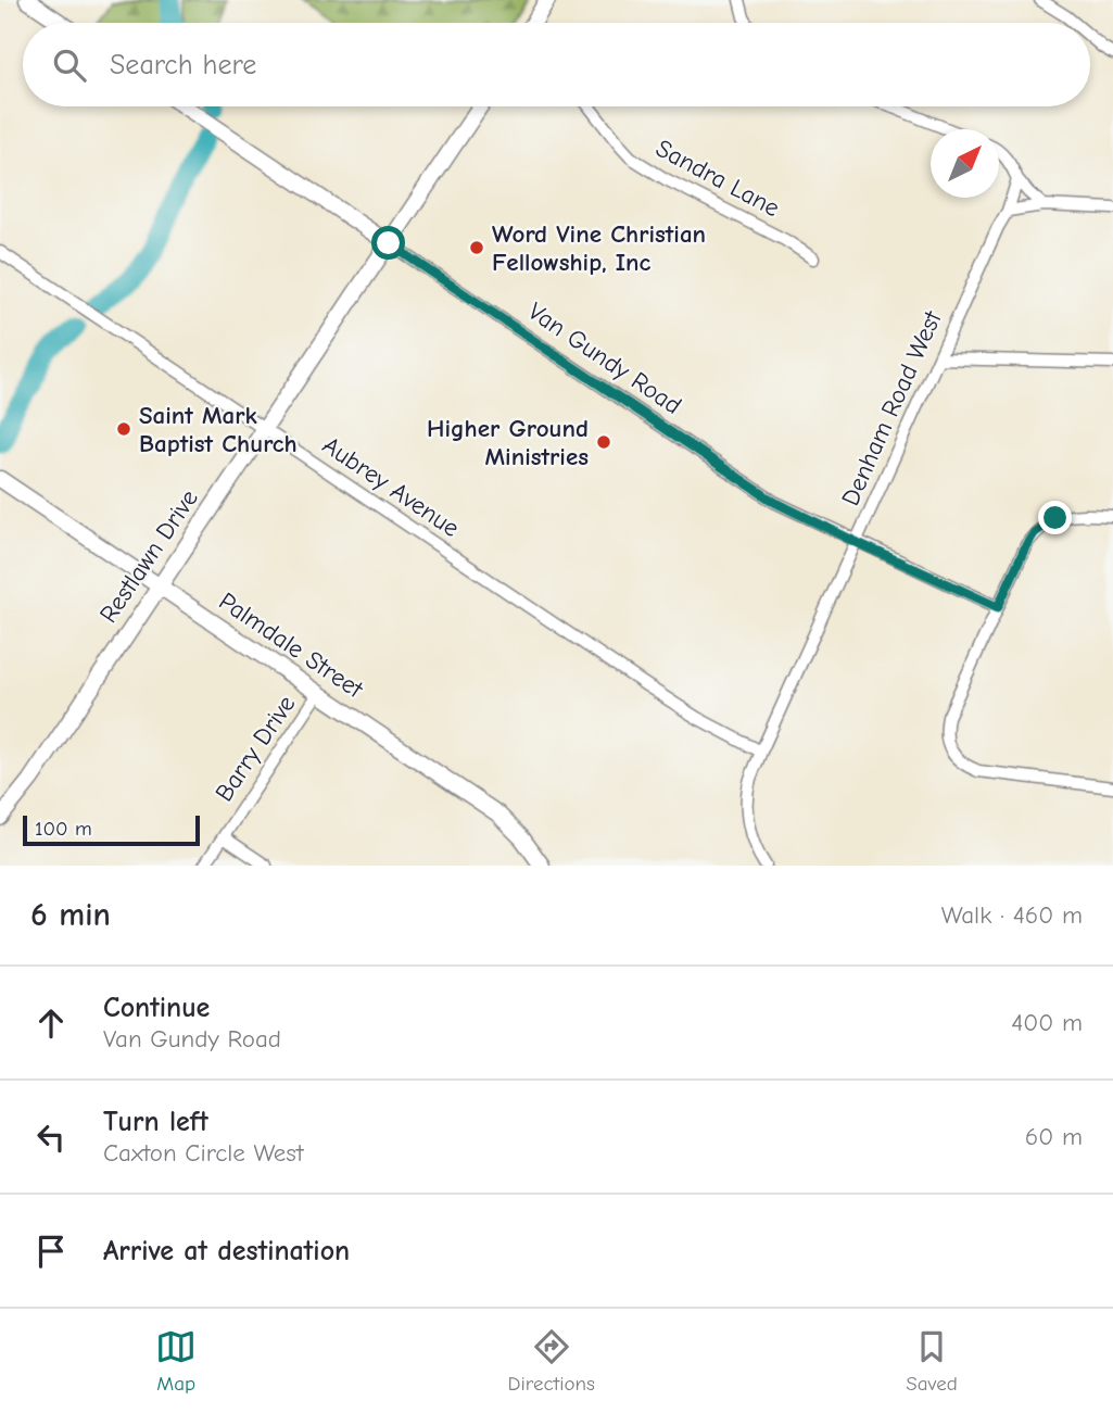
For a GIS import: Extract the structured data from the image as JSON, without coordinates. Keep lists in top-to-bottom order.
{
  "streets": {
    "street": [
      "Sandra Lane",
      "Van Gundy Road",
      "Denham Road West",
      "Aubrey Avenue",
      "Restlawn Drive",
      "Palmdale Street",
      "Barry Drive"
    ]
  },
  "crossings": [
    ["Van Gundy Road", "Denham Road West"],
    ["Van Gundy Road", "Restlawn Drive"],
    ["Denham Road West", "Aubrey Avenue"],
    ["Aubrey Avenue", "Restlawn Drive"],
    ["Restlawn Drive", "Palmdale Street"],
    ["Palmdale Street", "Barry Drive"]
  ],
  "places": ["Word Vine Christian Fellowship, Inc", "Saint Mark Baptist Church", "Higher Ground Ministries"],
  "scale_bar": "100 m",
  "north": "top right",
  "page": {
    "search": "Search here",
    "scale": "100 m",
    "heading": ["6 min", "Walk · 460 m"],
    "list": [
      ["Continue", "Van Gundy Road", "400 m"],
      ["Turn left", "Caxton Circle West", "60 m"],
      "Arrive at destination"
    ],
    "nav": ["Map", "Directions", "Saved"]
  }
}
